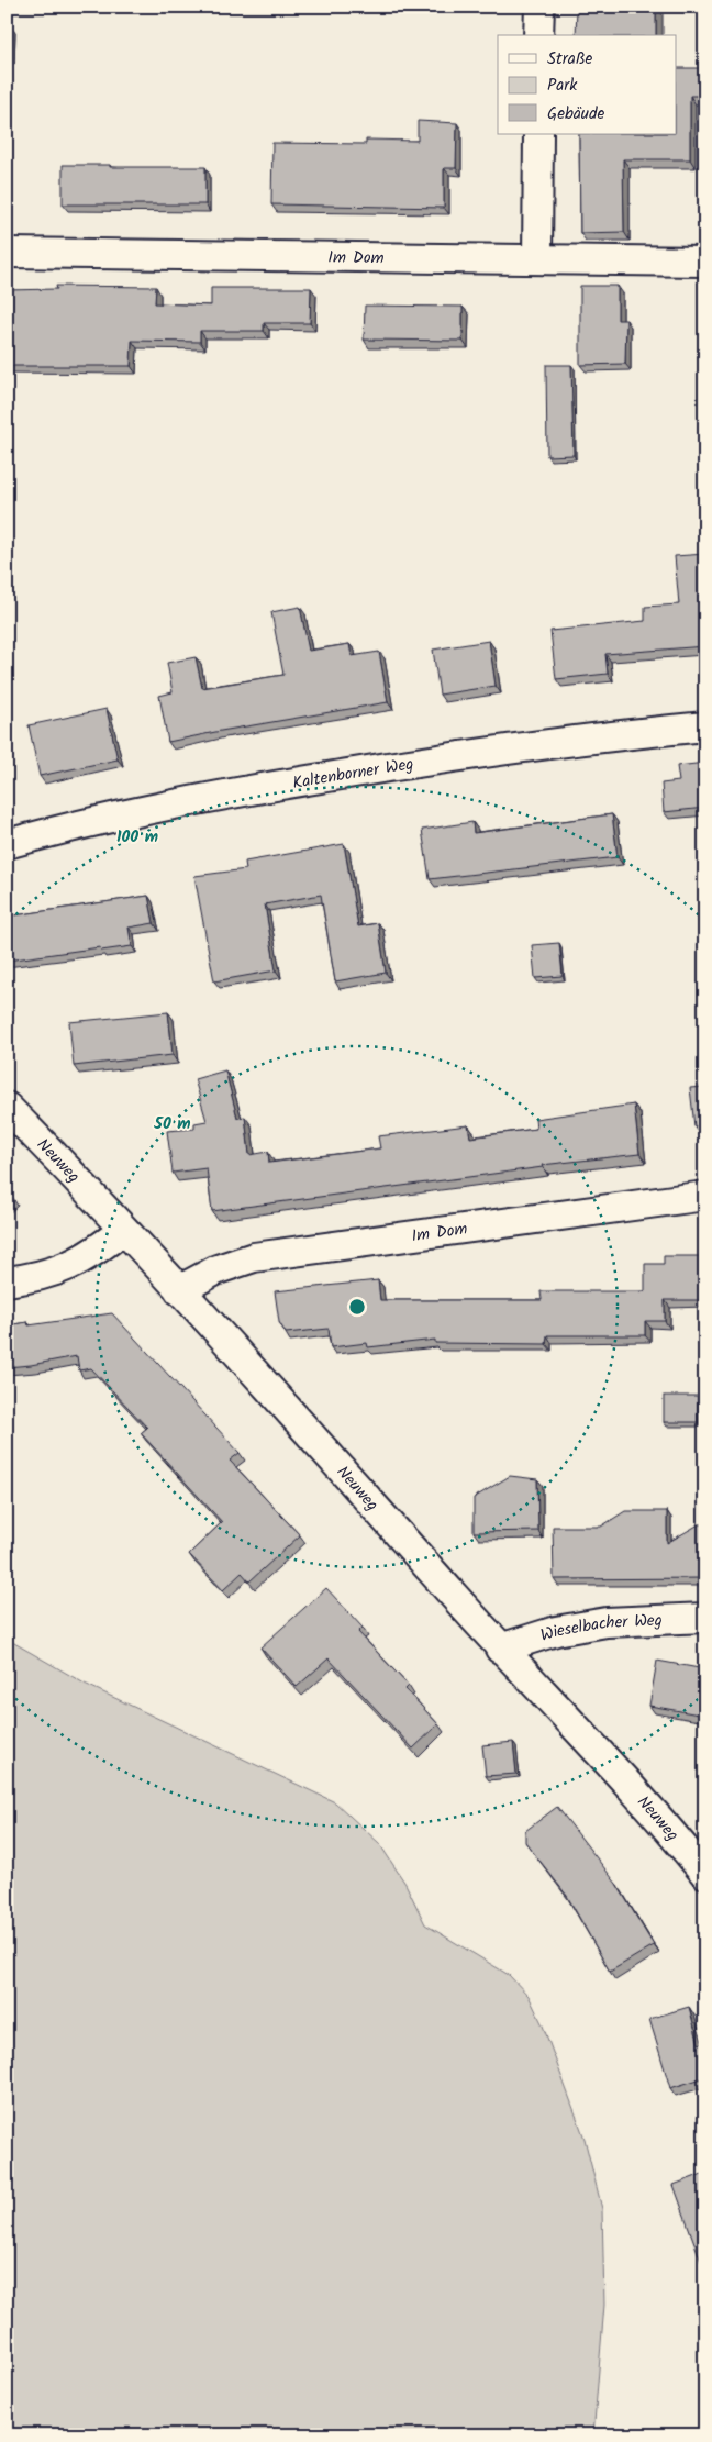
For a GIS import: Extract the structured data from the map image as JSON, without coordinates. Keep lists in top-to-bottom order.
{
  "streets": {
    "street": [
      "Im Dom",
      "Kaltenborner Weg",
      "Neuweg",
      "Wieselbacher Weg"
    ]
  },
  "crossings": [
    ["Im Dom", "Neuweg"],
    ["Neuweg", "Wieselbacher Weg"]
  ],
  "legend": ["Straße", "Park", "Gebäude"],
  "rings": ["100 m", "50 m"]
}
